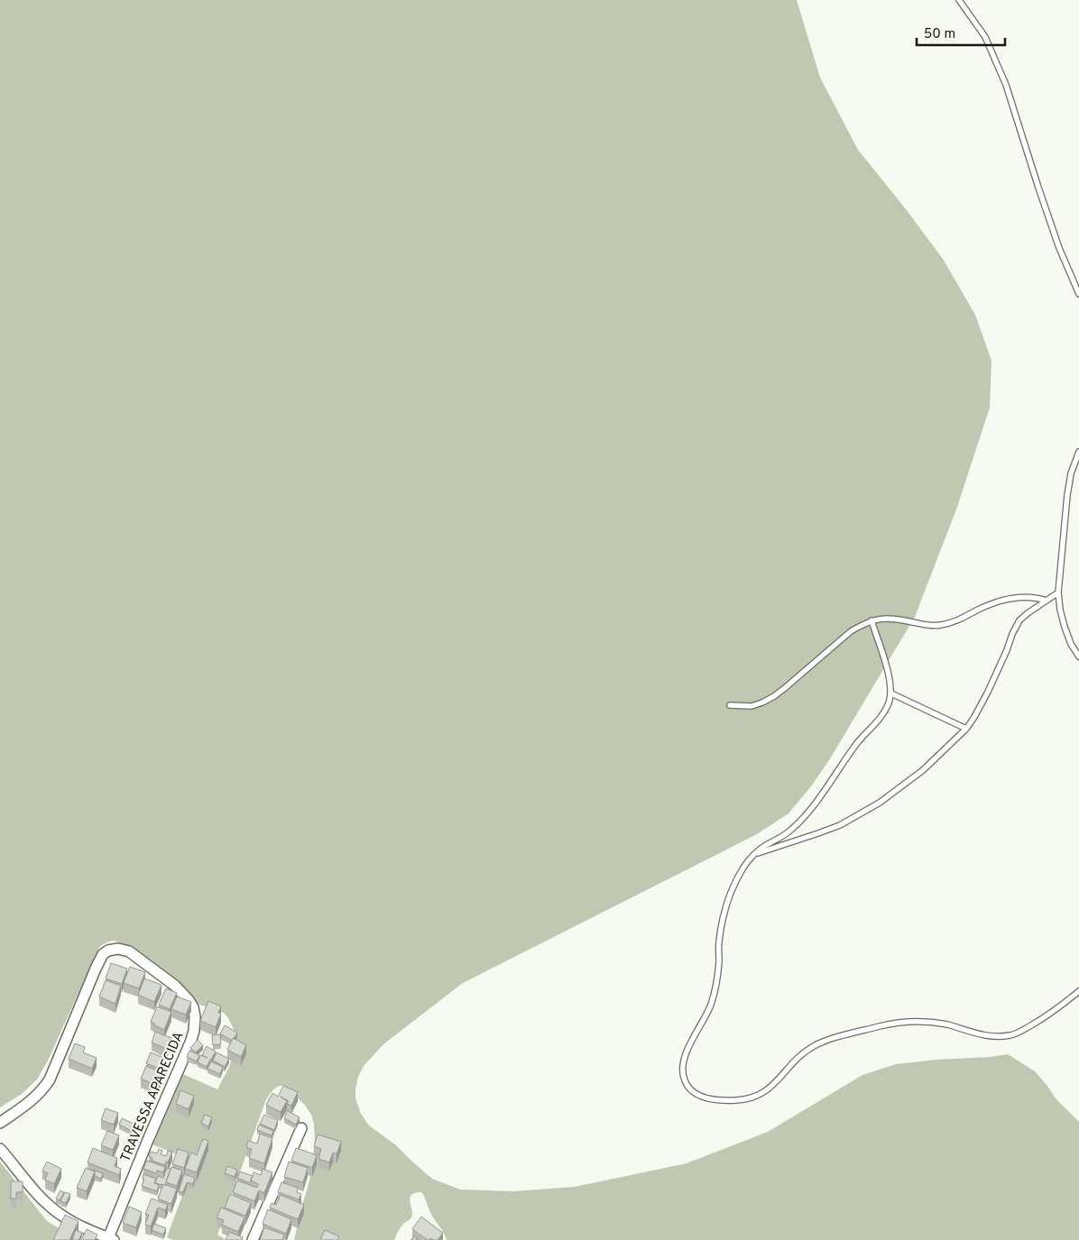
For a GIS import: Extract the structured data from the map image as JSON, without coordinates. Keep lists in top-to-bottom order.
{
  "streets": {
    "street": ["TRAVESSA APARECIDA"]
  },
  "scale_bar": "50 m"
}
